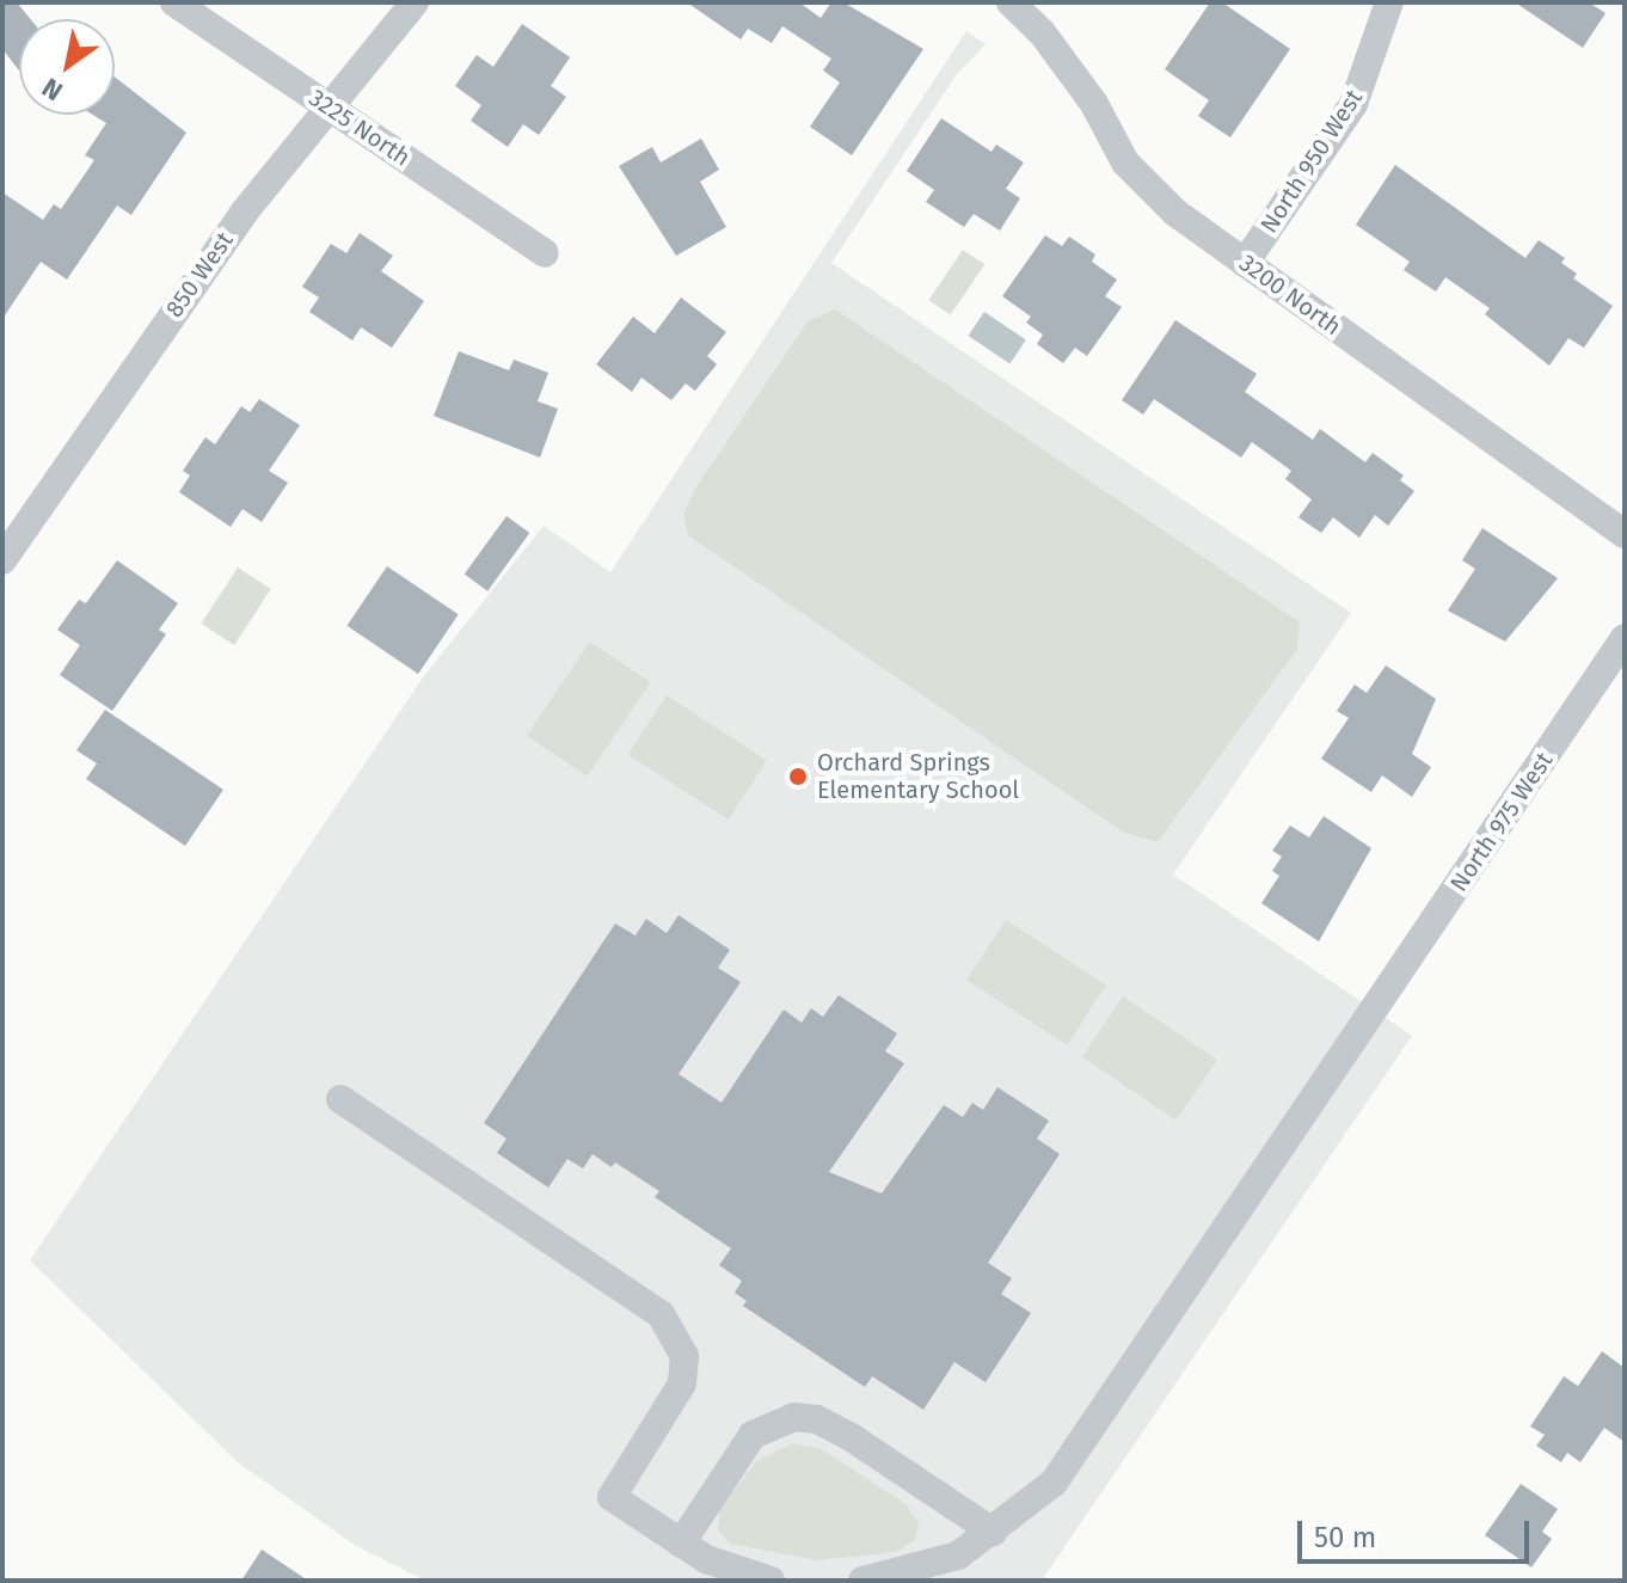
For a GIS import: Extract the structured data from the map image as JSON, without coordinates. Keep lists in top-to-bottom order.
{
  "streets": {
    "street": [
      "3225 North",
      "North 950 West",
      "850 West",
      "3200 North",
      "North 975 West"
    ]
  },
  "crossings": [
    ["3225 North", "850 West"],
    ["North 950 West", "3200 North"]
  ],
  "places": ["Orchard Springs Elementary School"],
  "scale_bar": "50 m",
  "north": "bottom left"
}
